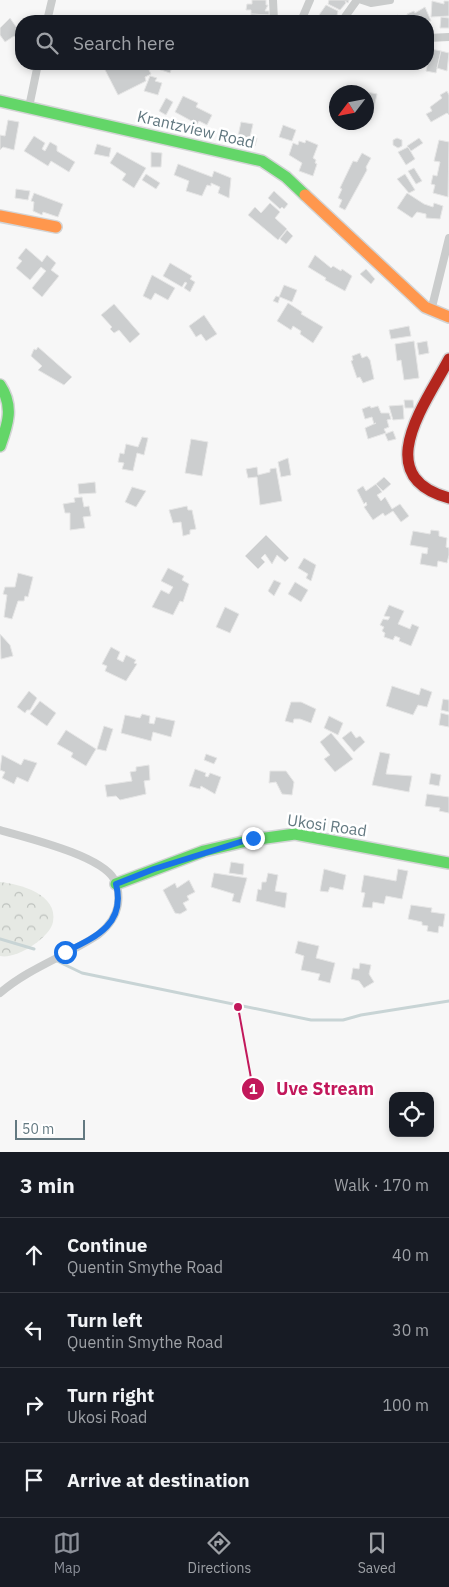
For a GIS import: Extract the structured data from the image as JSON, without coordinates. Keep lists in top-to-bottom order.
{
  "streets": {
    "street": ["Krantzview Road", "Ukosi Road"]
  },
  "places": ["Uve Stream"],
  "scale_bar": "50 m",
  "north": "bottom left",
  "page": {
    "search": "Search here",
    "scale": "50 m",
    "heading": ["3 min", "Walk · 170 m"],
    "list": [
      ["Continue", "Quentin Smythe Road", "40 m"],
      ["Turn left", "Quentin Smythe Road", "30 m"],
      ["Turn right", "Ukosi Road", "100 m"],
      "Arrive at destination"
    ],
    "nav": ["Map", "Directions", "Saved"]
  }
}
